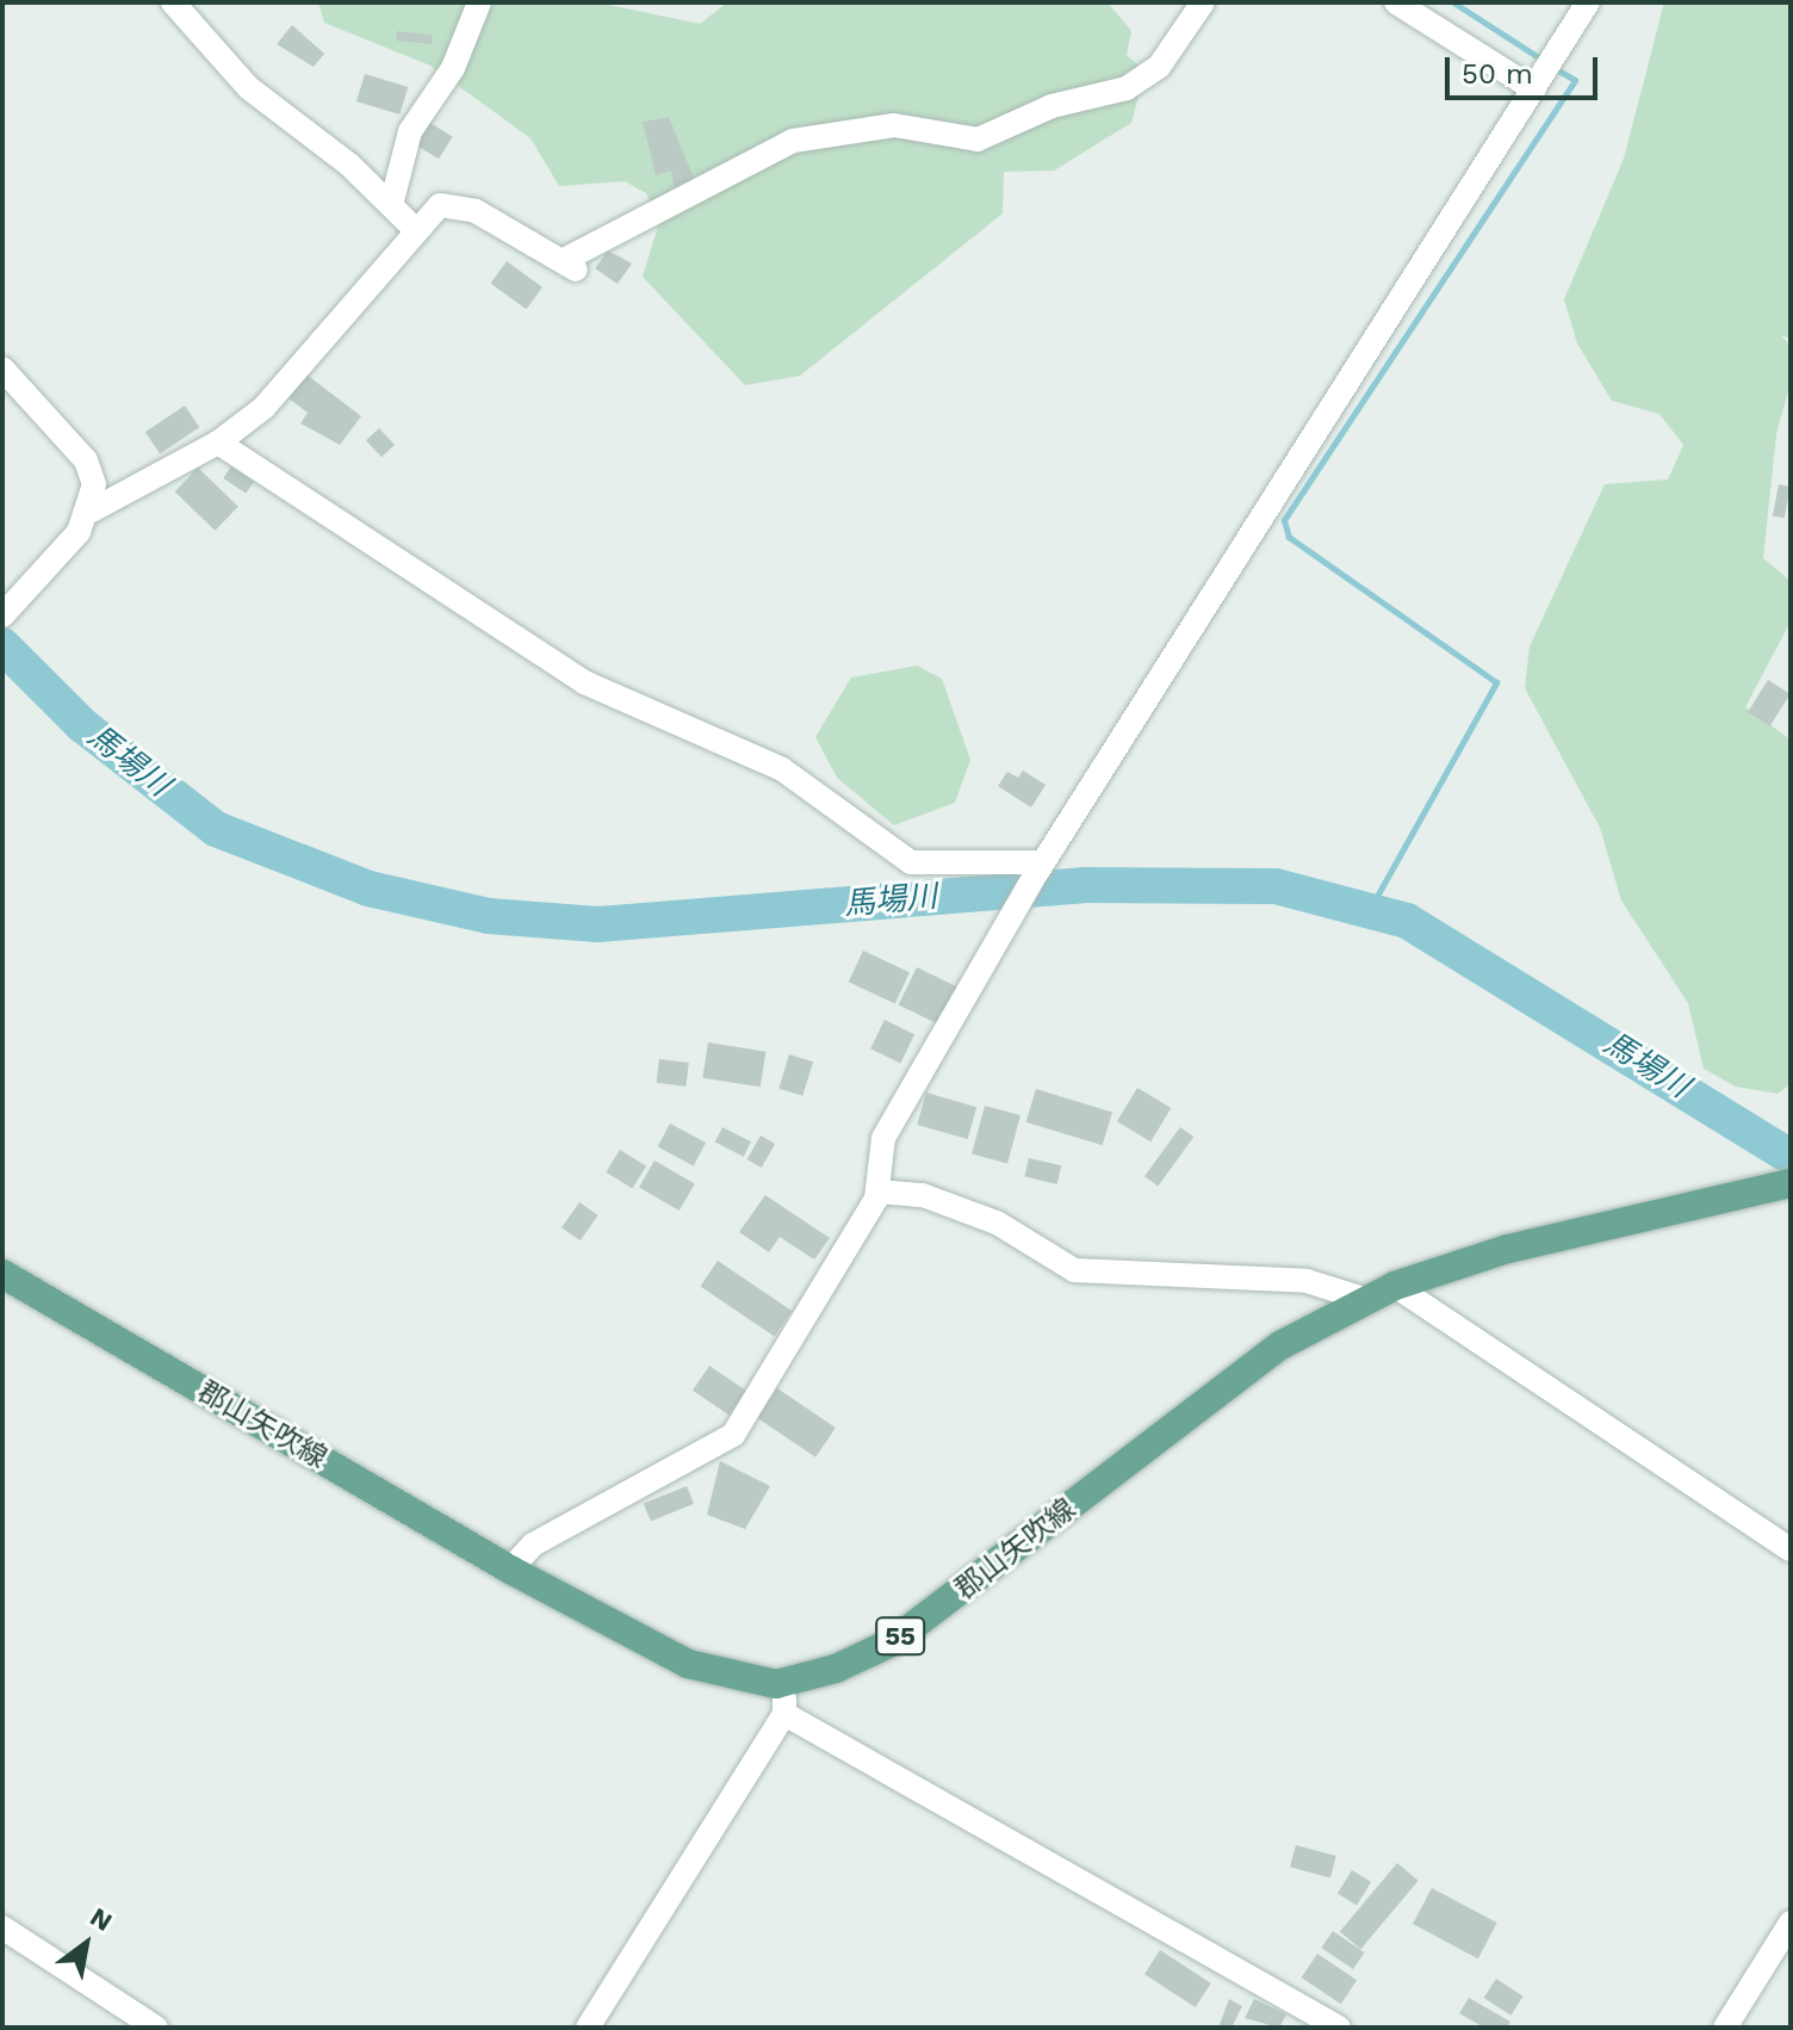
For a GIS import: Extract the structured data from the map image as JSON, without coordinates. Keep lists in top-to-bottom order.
{
  "streets": {
    "main road": ["郡山矢吹線", "55"]
  },
  "water": ["馬場川"],
  "scale_bar": "50 m",
  "north": "top right"
}
